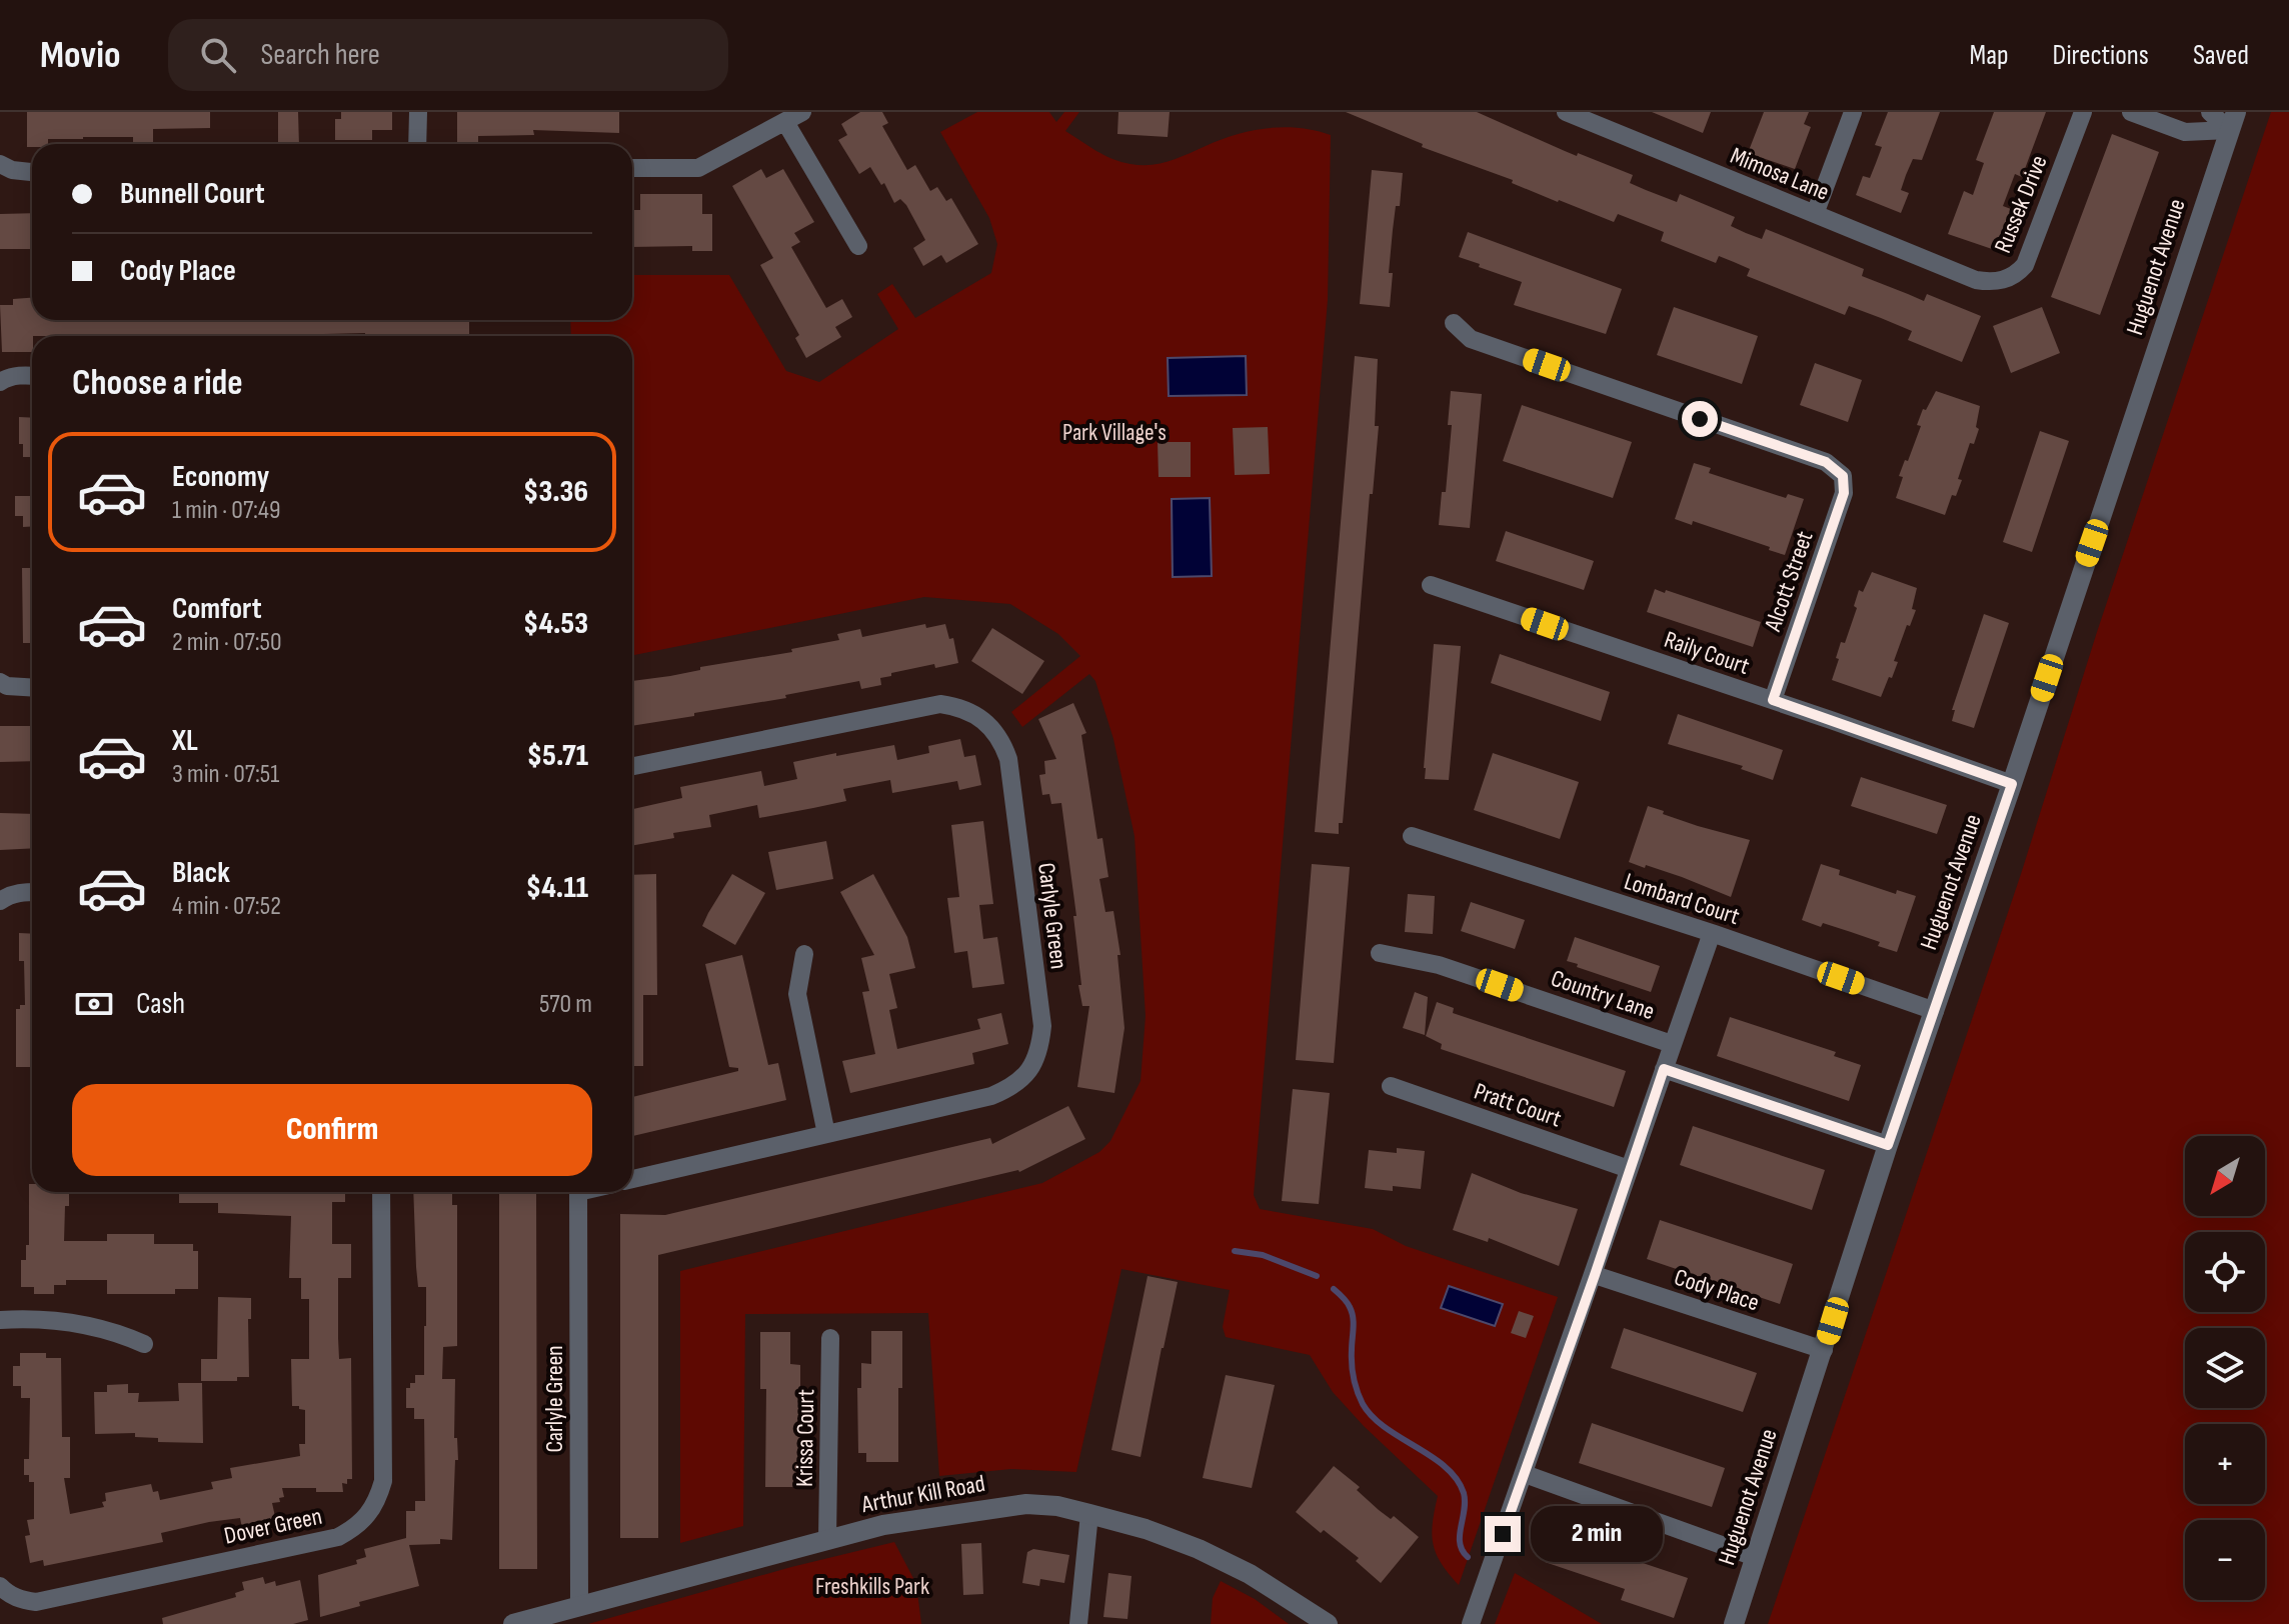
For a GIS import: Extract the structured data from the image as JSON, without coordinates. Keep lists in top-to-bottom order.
{
  "streets": {
    "street": [
      "Mimosa Lane",
      "Russek Drive",
      "Huguenot Avenue",
      "Alcott Street",
      "Raily Court",
      "Lombard Court",
      "Carlyle Green",
      "Country Lane",
      "Pratt Court",
      "Cody Place",
      "Krissa Court",
      "Arthur Kill Road",
      "Dover Green"
    ]
  },
  "crossings": [
    ["Mimosa Lane", "Russek Drive"],
    ["Huguenot Avenue", "Raily Court"],
    ["Huguenot Avenue", "Lombard Court"],
    ["Huguenot Avenue", "Cody Place"],
    ["Alcott Street", "Raily Court"],
    ["Carlyle Green", "Arthur Kill Road"],
    ["Krissa Court", "Arthur Kill Road"]
  ],
  "parks": ["Park Village's", "Freshkills Park"],
  "north": "bottom left",
  "page": {
    "header": "Movio",
    "search": "Search here",
    "nav": ["Map", "Directions", "Saved"],
    "banner": ["Bunnell Court", "Cody Place"],
    "heading": "Choose a ride",
    "list": [
      {
        "name": "Economy",
        "note": "1 min · 07:49",
        "value": "$3.36"
      },
      {
        "name": "Comfort",
        "note": "2 min · 07:50",
        "value": "$4.53"
      },
      {
        "name": "XL",
        "note": "3 min · 07:51",
        "value": "$5.71"
      },
      {
        "name": "Black",
        "note": "4 min · 07:52",
        "value": "$4.11"
      }
    ],
    "pay": ["Cash", "570 m"],
    "buttons": "Confirm",
    "map_buttons": ["+", "−"],
    "bubble": "2 min"
  }
}
